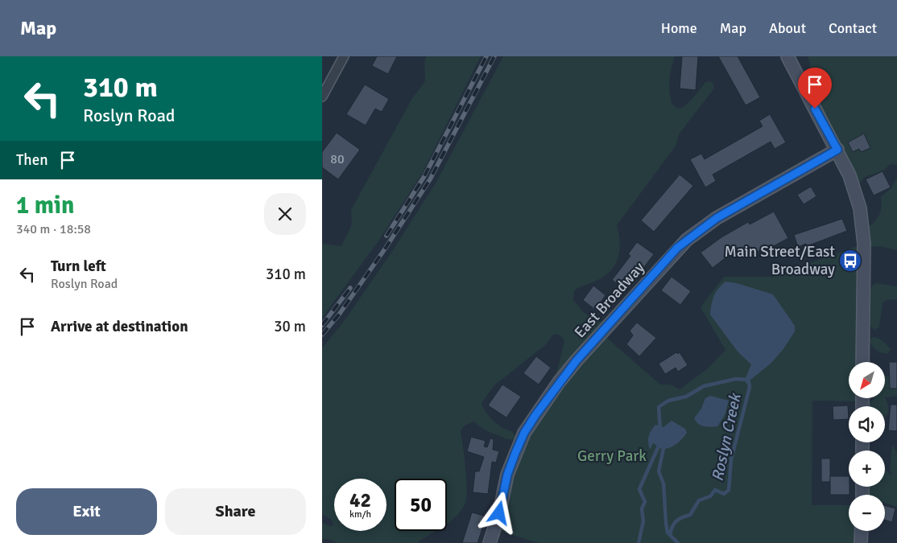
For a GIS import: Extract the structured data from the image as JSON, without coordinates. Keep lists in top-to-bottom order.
{
  "streets": {
    "main road": ["East Broadway"]
  },
  "water": ["Roslyn Creek"],
  "parks": ["Gerry Park"],
  "places": {
    "bus stop": ["Main Street/East Broadway"]
  },
  "house_numbers": ["80"],
  "north": "bottom left",
  "page": {
    "header": "Map",
    "nav": [
      "Home",
      "Map",
      "About",
      "Contact"
    ],
    "turn": ["310 m", "Roslyn Road"],
    "then": "Then",
    "heading": ["1 min", "340 m · 18:58"],
    "list": [
      {
        "name": "Turn left",
        "note": "Roslyn Road",
        "value": "310 m"
      },
      {
        "name": "Arrive at destination",
        "value": "30 m"
      }
    ],
    "map_buttons": ["+", "−"],
    "speed": "42 km/h",
    "limit": "50",
    "buttons": ["Exit", "Share"]
  }
}
